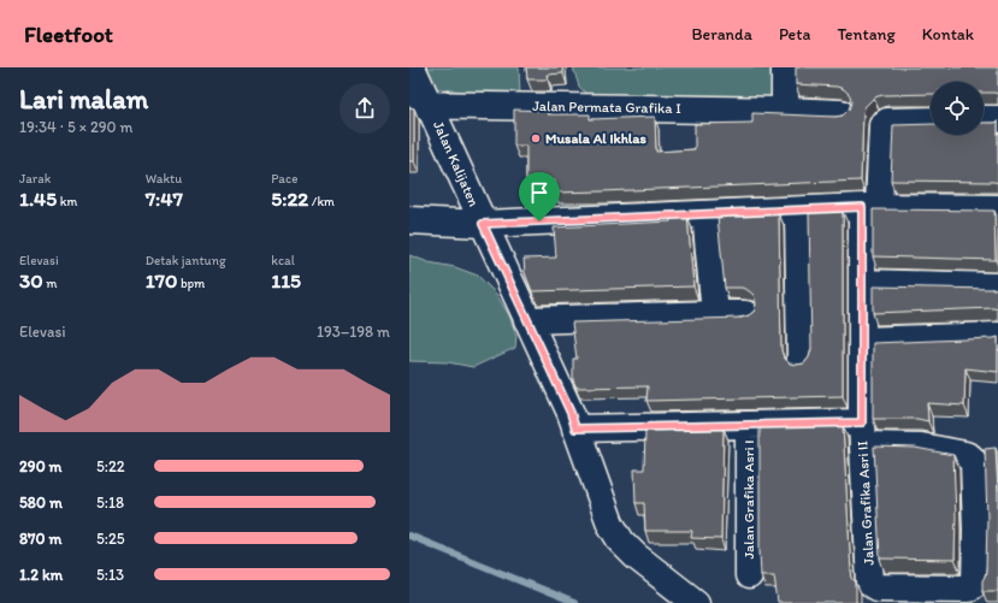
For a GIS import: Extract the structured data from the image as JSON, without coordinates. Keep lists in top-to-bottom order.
{
  "streets": {
    "street": [
      "Jalan Permata Grafika I",
      "Jalan Kalijaten",
      "Jalan Grafika Asri I",
      "Jalan Grafika Asri II"
    ]
  },
  "crossings": [
    ["Jalan Permata Grafika I", "Jalan Kalijaten"]
  ],
  "places": ["Musala Al Ikhlas"],
  "page": {
    "header": "Fleetfoot",
    "nav": [
      "Beranda",
      "Peta",
      "Tentang",
      "Kontak"
    ],
    "heading": ["Lari malam", "19:34 · 5 × 290 m"],
    "stats": [
      ["Jarak", "1.45 km"],
      ["Waktu", "7:47"],
      ["Pace", "5:22 /km"],
      ["Elevasi", "30 m"],
      ["Detak jantung", "170 bpm"],
      ["kcal", "115"]
    ],
    "chart": ["Elevasi", "193–198 m"],
    "list": [
      {
        "name": "290 m",
        "note": "5:22"
      },
      {
        "name": "580 m",
        "note": "5:18"
      },
      {
        "name": "870 m",
        "note": "5:25"
      },
      {
        "name": "1.2 km",
        "note": "5:13"
      }
    ]
  }
}
